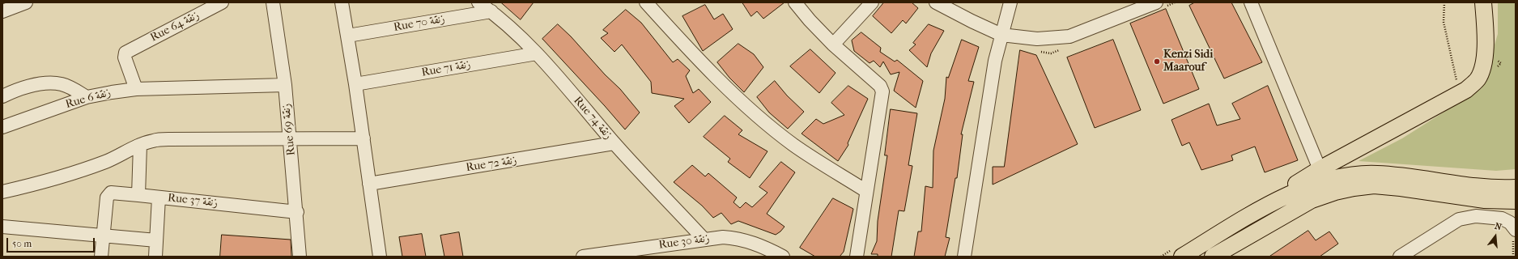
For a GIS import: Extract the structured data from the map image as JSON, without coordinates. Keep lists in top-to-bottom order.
{
  "streets": {
    "street": [
      "Rue 70 زنقة",
      "Rue 64 زنقة",
      "Rue 71 زنقة",
      "Rue 6 زنقة",
      "Rue 74 زنقة",
      "Rue 69 زنقة",
      "Rue 72 زنقة",
      "Rue 37 زنقة",
      "Rue 30 زنقة"
    ]
  },
  "crossings": [
    ["Rue 70 زنقة", "Rue 74 زنقة"],
    ["Rue 64 زنقة", "Rue 6 زنقة"],
    ["Rue 71 زنقة", "Rue 74 زنقة"],
    ["Rue 6 زنقة", "Rue 69 زنقة"],
    ["Rue 74 زنقة", "Rue 72 زنقة"],
    ["Rue 74 زنقة", "Rue 30 زنقة"],
    ["Rue 69 زنقة", "Rue 37 زنقة"]
  ],
  "places": ["Kenzi Sidi Maarouf"],
  "scale_bar": "50 m",
  "north": "top"
}
